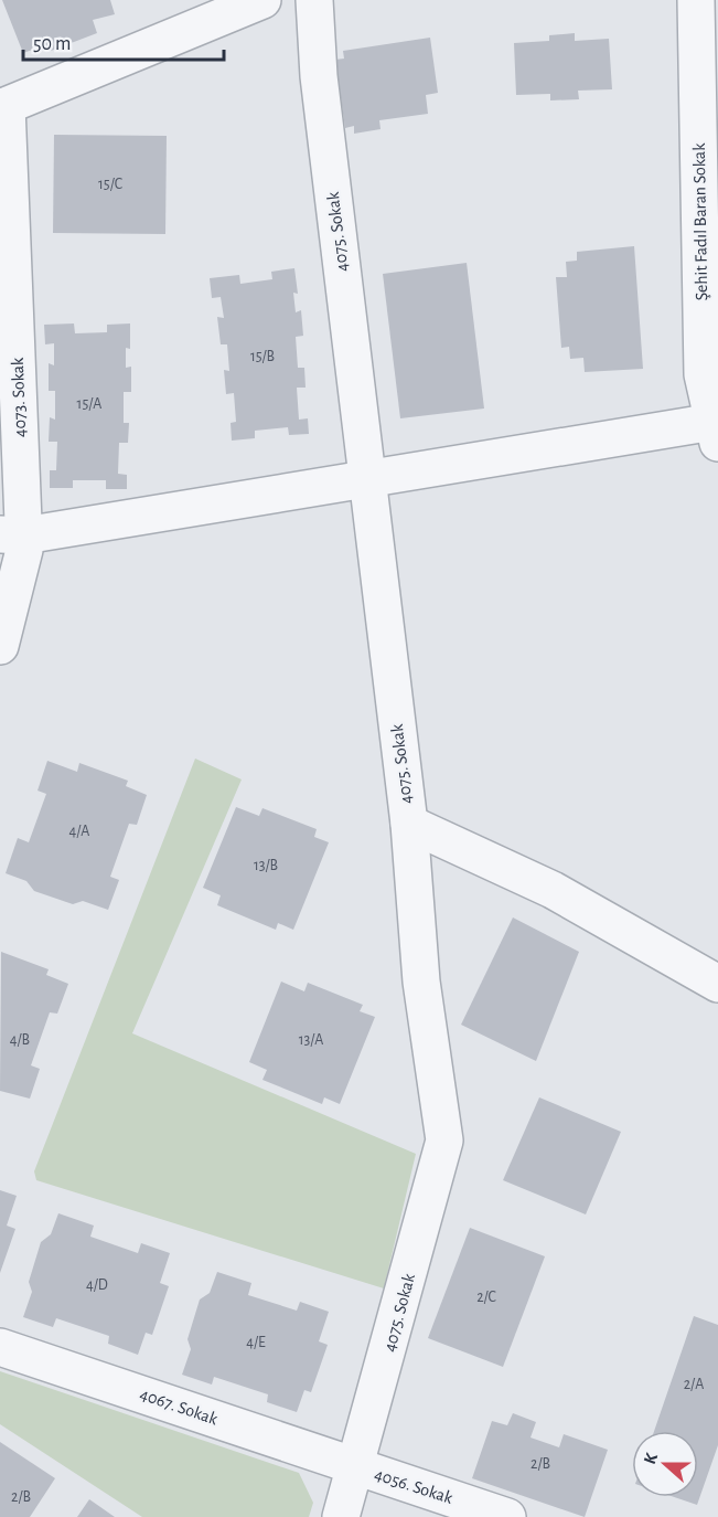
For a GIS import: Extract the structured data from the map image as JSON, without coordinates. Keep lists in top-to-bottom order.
{
  "streets": {
    "street": [
      "Şehit Fadıl Baran Sokak",
      "4075. Sokak",
      "4073. Sokak",
      "4067. Sokak",
      "4056. Sokak"
    ]
  },
  "crossings": [
    ["4075. Sokak", "4067. Sokak"],
    ["4075. Sokak", "4056. Sokak"],
    ["4067. Sokak", "4056. Sokak"]
  ],
  "house_numbers": [
    "15/C",
    "15/B",
    "15/A",
    "4/A",
    "13/B",
    "4/B",
    "13/A",
    "4/D",
    "2/C",
    "4/E",
    "2/A",
    "2/B",
    "2/B"
  ],
  "scale_bar": "50 m",
  "north": "left"
}
